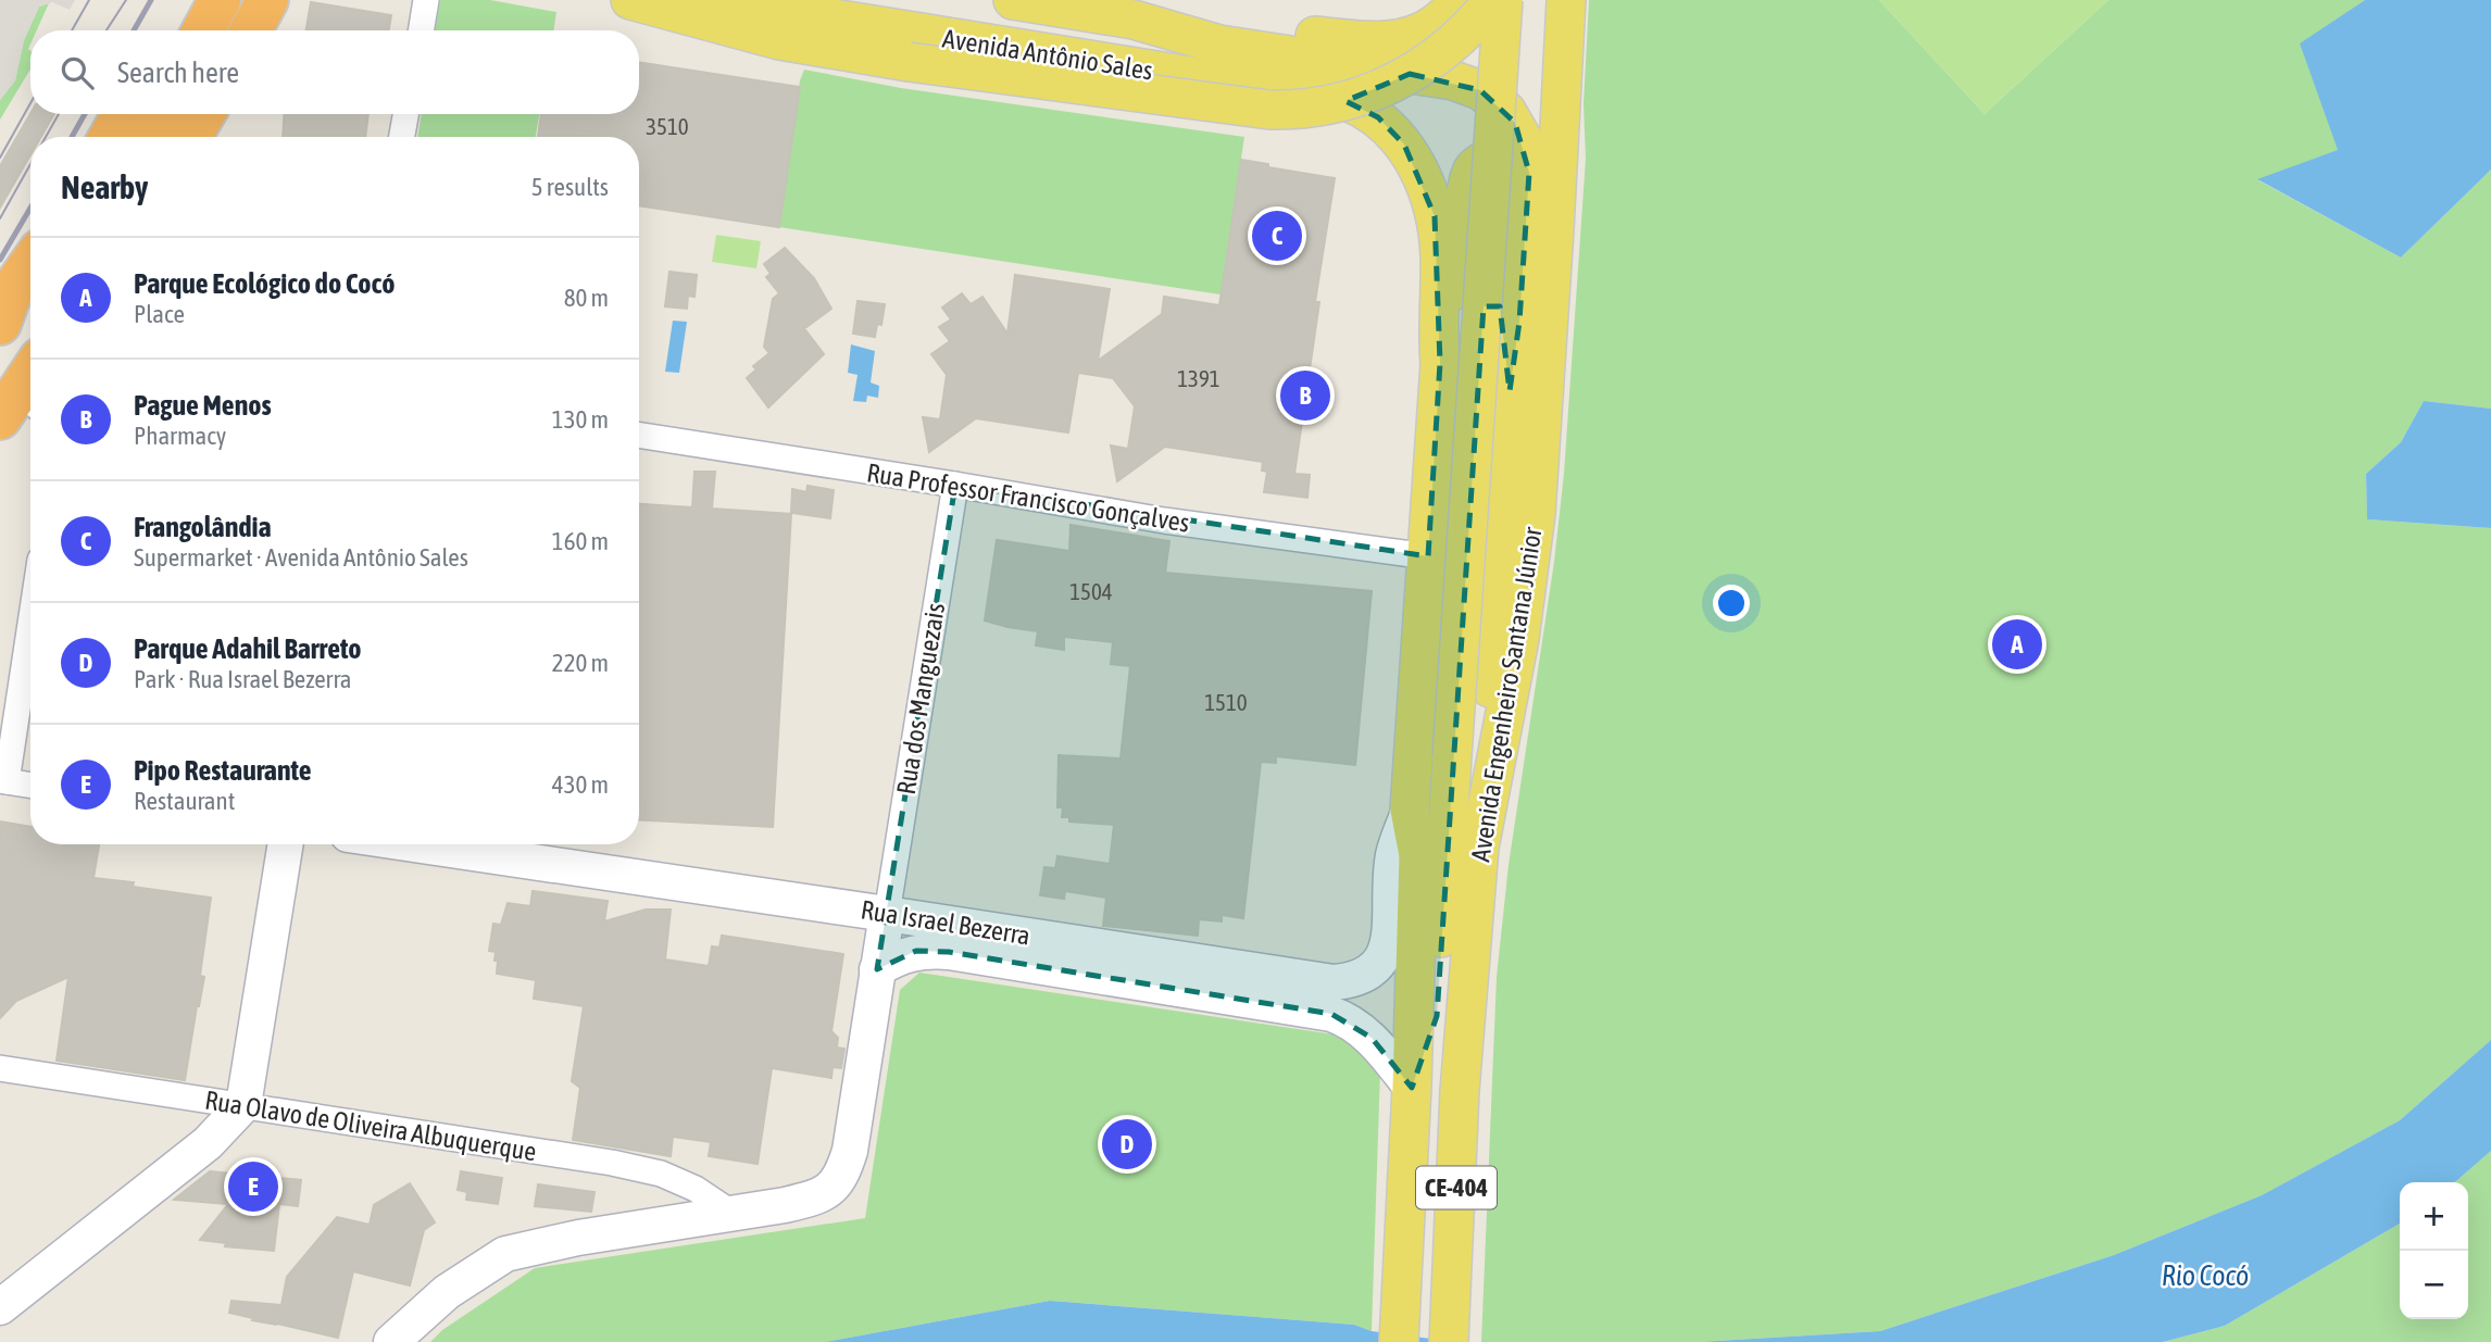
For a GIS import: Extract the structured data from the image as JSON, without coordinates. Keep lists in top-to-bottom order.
{
  "streets": {
    "main road": ["Avenida Antônio Sales", "Avenida Engenheiro Santana Júnior", "CE-404"],
    "street": [
      "Rua Professor Francisco Gonçalves",
      "Rua dos Manguezais",
      "Rua Israel Bezerra",
      "Rua Olavo de Oliveira Albuquerque"
    ]
  },
  "crossings": [
    ["Avenida Antônio Sales", "Avenida Engenheiro Santana Júnior"],
    ["Rua Professor Francisco Gonçalves", "Avenida Engenheiro Santana Júnior"],
    ["Rua Professor Francisco Gonçalves", "Rua dos Manguezais"],
    ["Avenida Engenheiro Santana Júnior", "Rua Israel Bezerra"],
    ["Rua dos Manguezais", "Rua Israel Bezerra"]
  ],
  "water": ["Rio Cocó"],
  "house_numbers": [
    "3510",
    "1391",
    "1504",
    "1510"
  ],
  "page": {
    "search": "Search here",
    "heading": ["Nearby", "5 results"],
    "pins": [
      "C",
      "B",
      "A",
      "D",
      "E"
    ],
    "list": [
      {
        "mark": "A",
        "name": "Parque Ecológico do Cocó",
        "note": "Place",
        "value": "80 m"
      },
      {
        "mark": "B",
        "name": "Pague Menos",
        "note": "Pharmacy",
        "value": "130 m"
      },
      {
        "mark": "C",
        "name": "Frangolândia",
        "note": "Supermarket · Avenida Antônio Sales",
        "value": "160 m"
      },
      {
        "mark": "D",
        "name": "Parque Adahil Barreto",
        "note": "Park · Rua Israel Bezerra",
        "value": "220 m"
      },
      {
        "mark": "E",
        "name": "Pipo Restaurante",
        "note": "Restaurant",
        "value": "430 m"
      }
    ],
    "map_buttons": ["+", "−"]
  }
}
